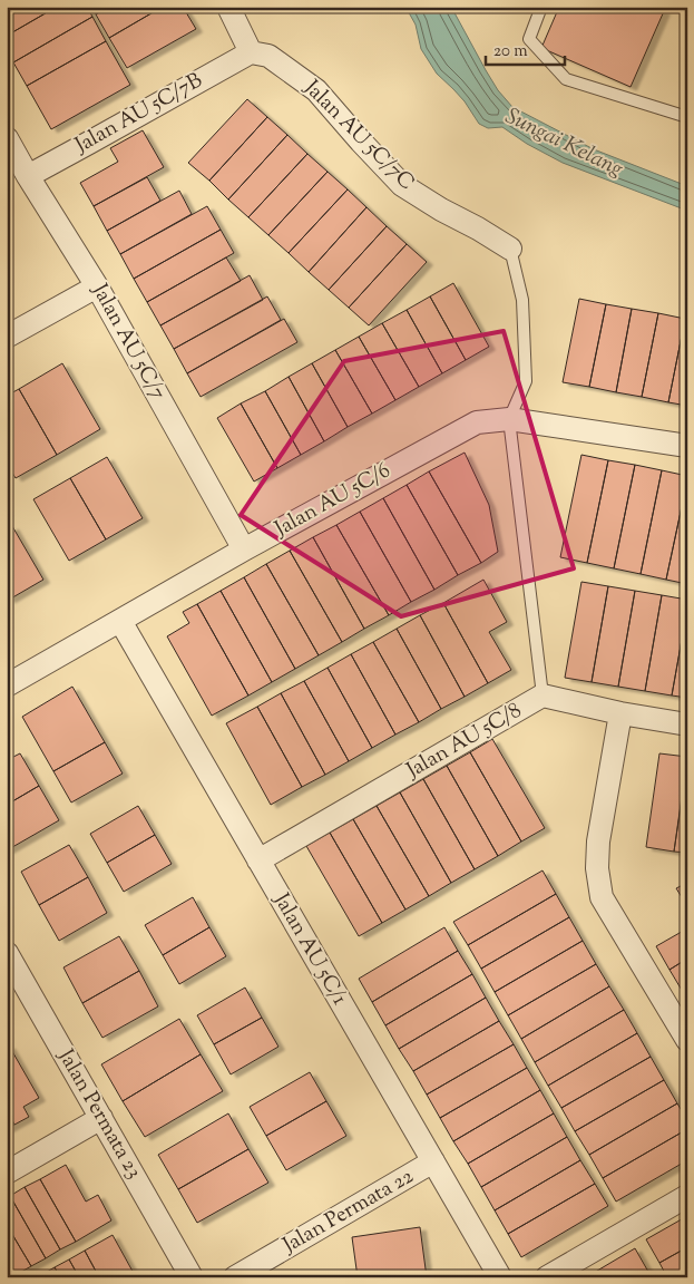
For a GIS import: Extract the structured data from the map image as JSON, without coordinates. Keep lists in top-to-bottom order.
{
  "streets": {
    "street": [
      "Jalan AU 5C/7B",
      "Jalan AU 5C/7C",
      "Jalan AU 5C/7",
      "Jalan AU 5C/6",
      "Jalan AU 5C/8",
      "Jalan AU 5C/1",
      "Jalan Permata 23",
      "Jalan Permata 22"
    ]
  },
  "crossings": [
    ["Jalan AU 5C/7B", "Jalan AU 5C/7C"],
    ["Jalan AU 5C/7B", "Jalan AU 5C/7"],
    ["Jalan AU 5C/7", "Jalan AU 5C/6"],
    ["Jalan AU 5C/6", "Jalan AU 5C/1"],
    ["Jalan AU 5C/8", "Jalan AU 5C/1"],
    ["Jalan AU 5C/1", "Jalan Permata 22"]
  ],
  "water": ["Sungai Kelang"],
  "scale_bar": "20 m"
}
